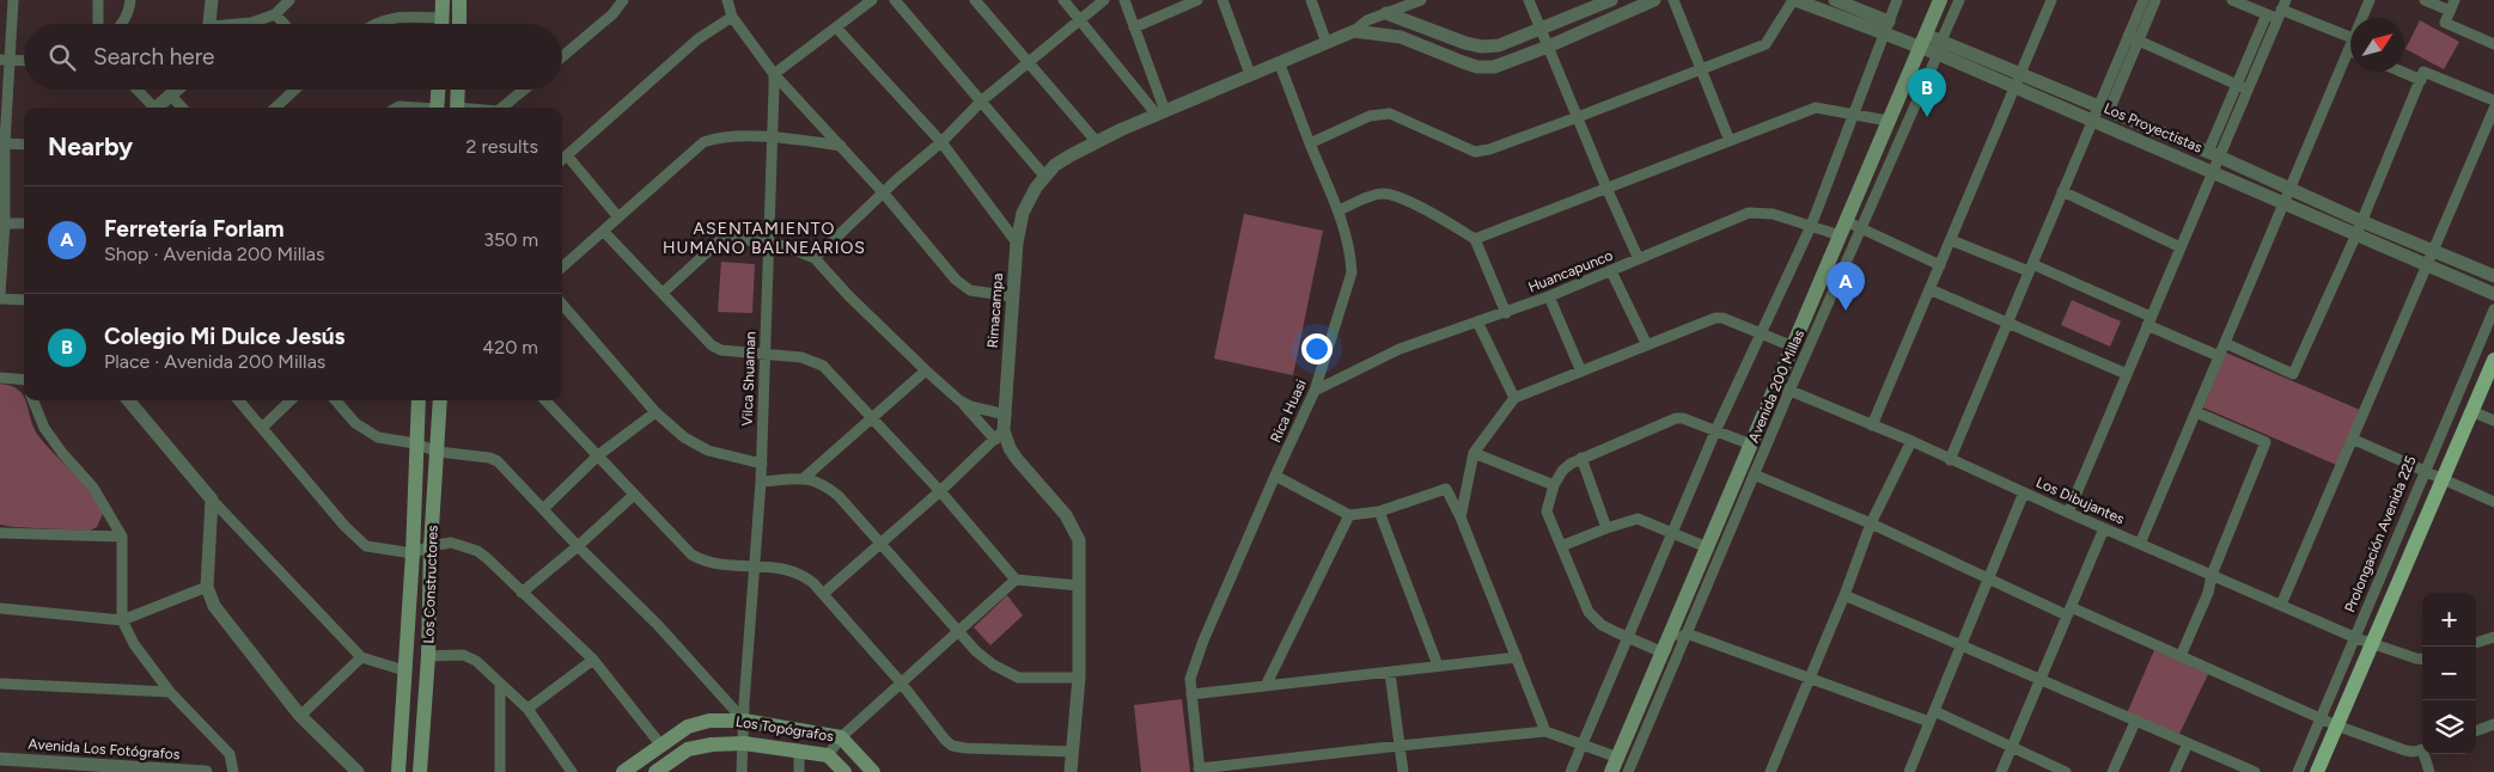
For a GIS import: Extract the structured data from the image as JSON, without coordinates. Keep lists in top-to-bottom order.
{
  "streets": {
    "main road": ["Avenida 200 Millas", "Los Constructores", "Los Topógrafos"],
    "street": [
      "Los Proyectistas",
      "Huancapunco",
      "Rimacampa",
      "Vilca Shuaman",
      "Rica Huasi",
      "Los Dibujantes",
      "Prolongación Avenida 225",
      "Avenida Los Fotógrafos"
    ]
  },
  "crossings": [
    ["Los Proyectistas", "Avenida 200 Millas"],
    ["Huancapunco", "Avenida 200 Millas"],
    ["Huancapunco", "Rica Huasi"],
    ["Rimacampa", "Rica Huasi"],
    ["Vilca Shuaman", "Los Topógrafos"],
    ["Avenida 200 Millas", "Los Dibujantes"],
    ["Los Dibujantes", "Prolongación Avenida 225"]
  ],
  "districts": ["ASENTAMIENTO HUMANO BALNEARIOS"],
  "north": "top right",
  "page": {
    "search": "Search here",
    "pins": ["B", "A"],
    "heading": ["Nearby", "2 results"],
    "list": [
      {
        "mark": "A",
        "name": "Ferretería Forlam",
        "note": "Shop · Avenida 200 Millas",
        "value": "350 m"
      },
      {
        "mark": "B",
        "name": "Colegio Mi Dulce Jesús",
        "note": "Place · Avenida 200 Millas",
        "value": "420 m"
      }
    ],
    "map_buttons": ["+", "−"]
  }
}
